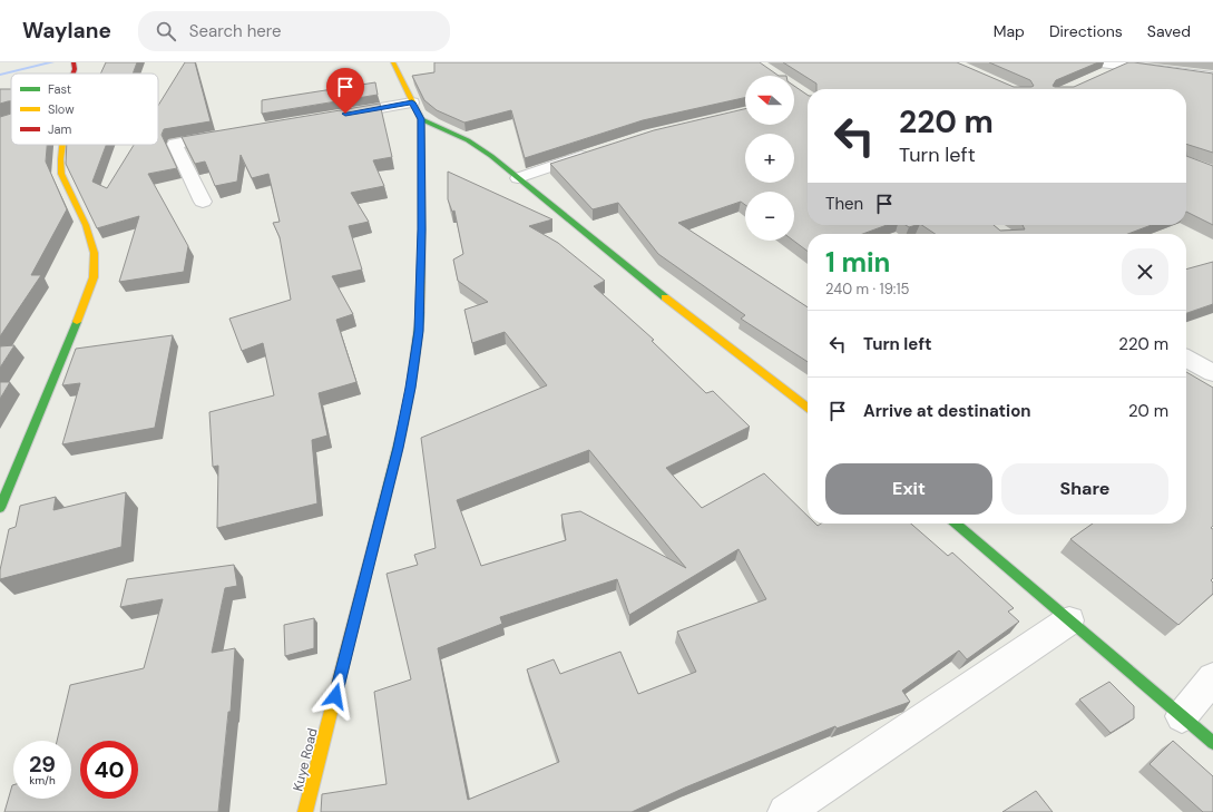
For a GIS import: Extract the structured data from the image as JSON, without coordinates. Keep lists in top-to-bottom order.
{
  "streets": {
    "street": ["Kuye Road"]
  },
  "legend": ["Fast", "Slow", "Jam"],
  "north": "left",
  "page": {
    "header": "Waylane",
    "search": "Search here",
    "nav": ["Map", "Directions", "Saved"],
    "map_buttons": ["+", "−"],
    "turn": ["220 m", "Turn left"],
    "then": "Then",
    "heading": ["1 min", "240 m · 19:15"],
    "list": [
      {
        "name": "Turn left",
        "value": "220 m"
      },
      {
        "name": "Arrive at destination",
        "value": "20 m"
      }
    ],
    "buttons": ["Exit", "Share"],
    "speed": "29 km/h",
    "limit": "40"
  }
}
